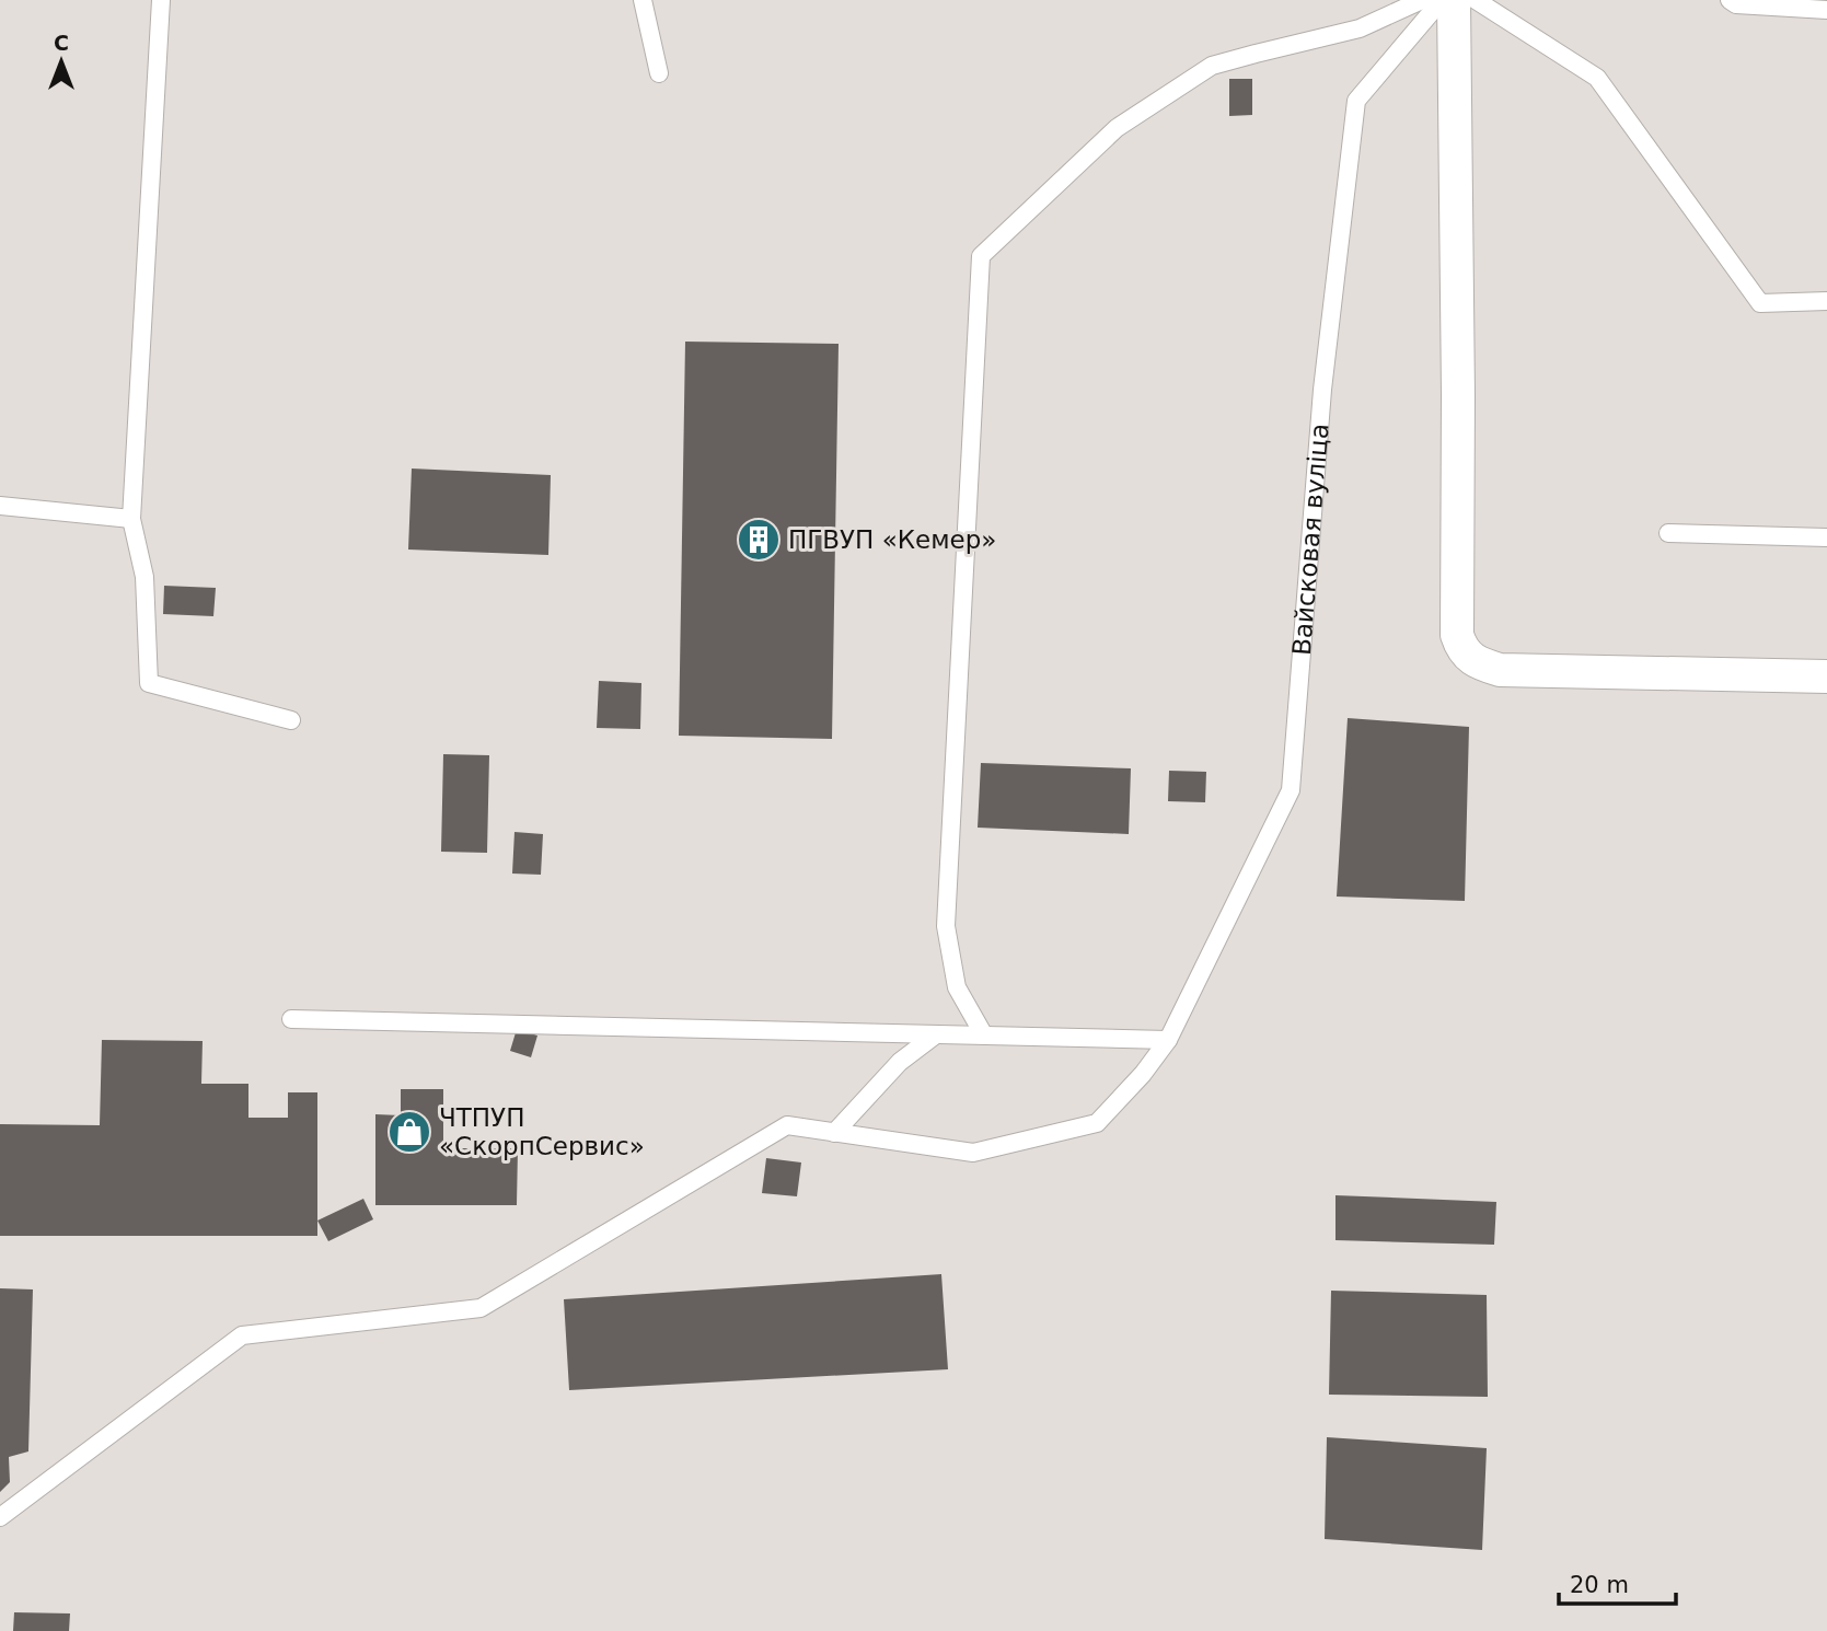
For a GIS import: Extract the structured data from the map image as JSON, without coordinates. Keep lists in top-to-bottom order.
{
  "streets": {
    "lane": ["Вайсковая вуліца"]
  },
  "places": {
    "building": ["ПГВУП «Кемер»"],
    "shop": ["ЧТПУП «СкорпСервис»"]
  },
  "scale_bar": "20 m",
  "north": "top"
}
